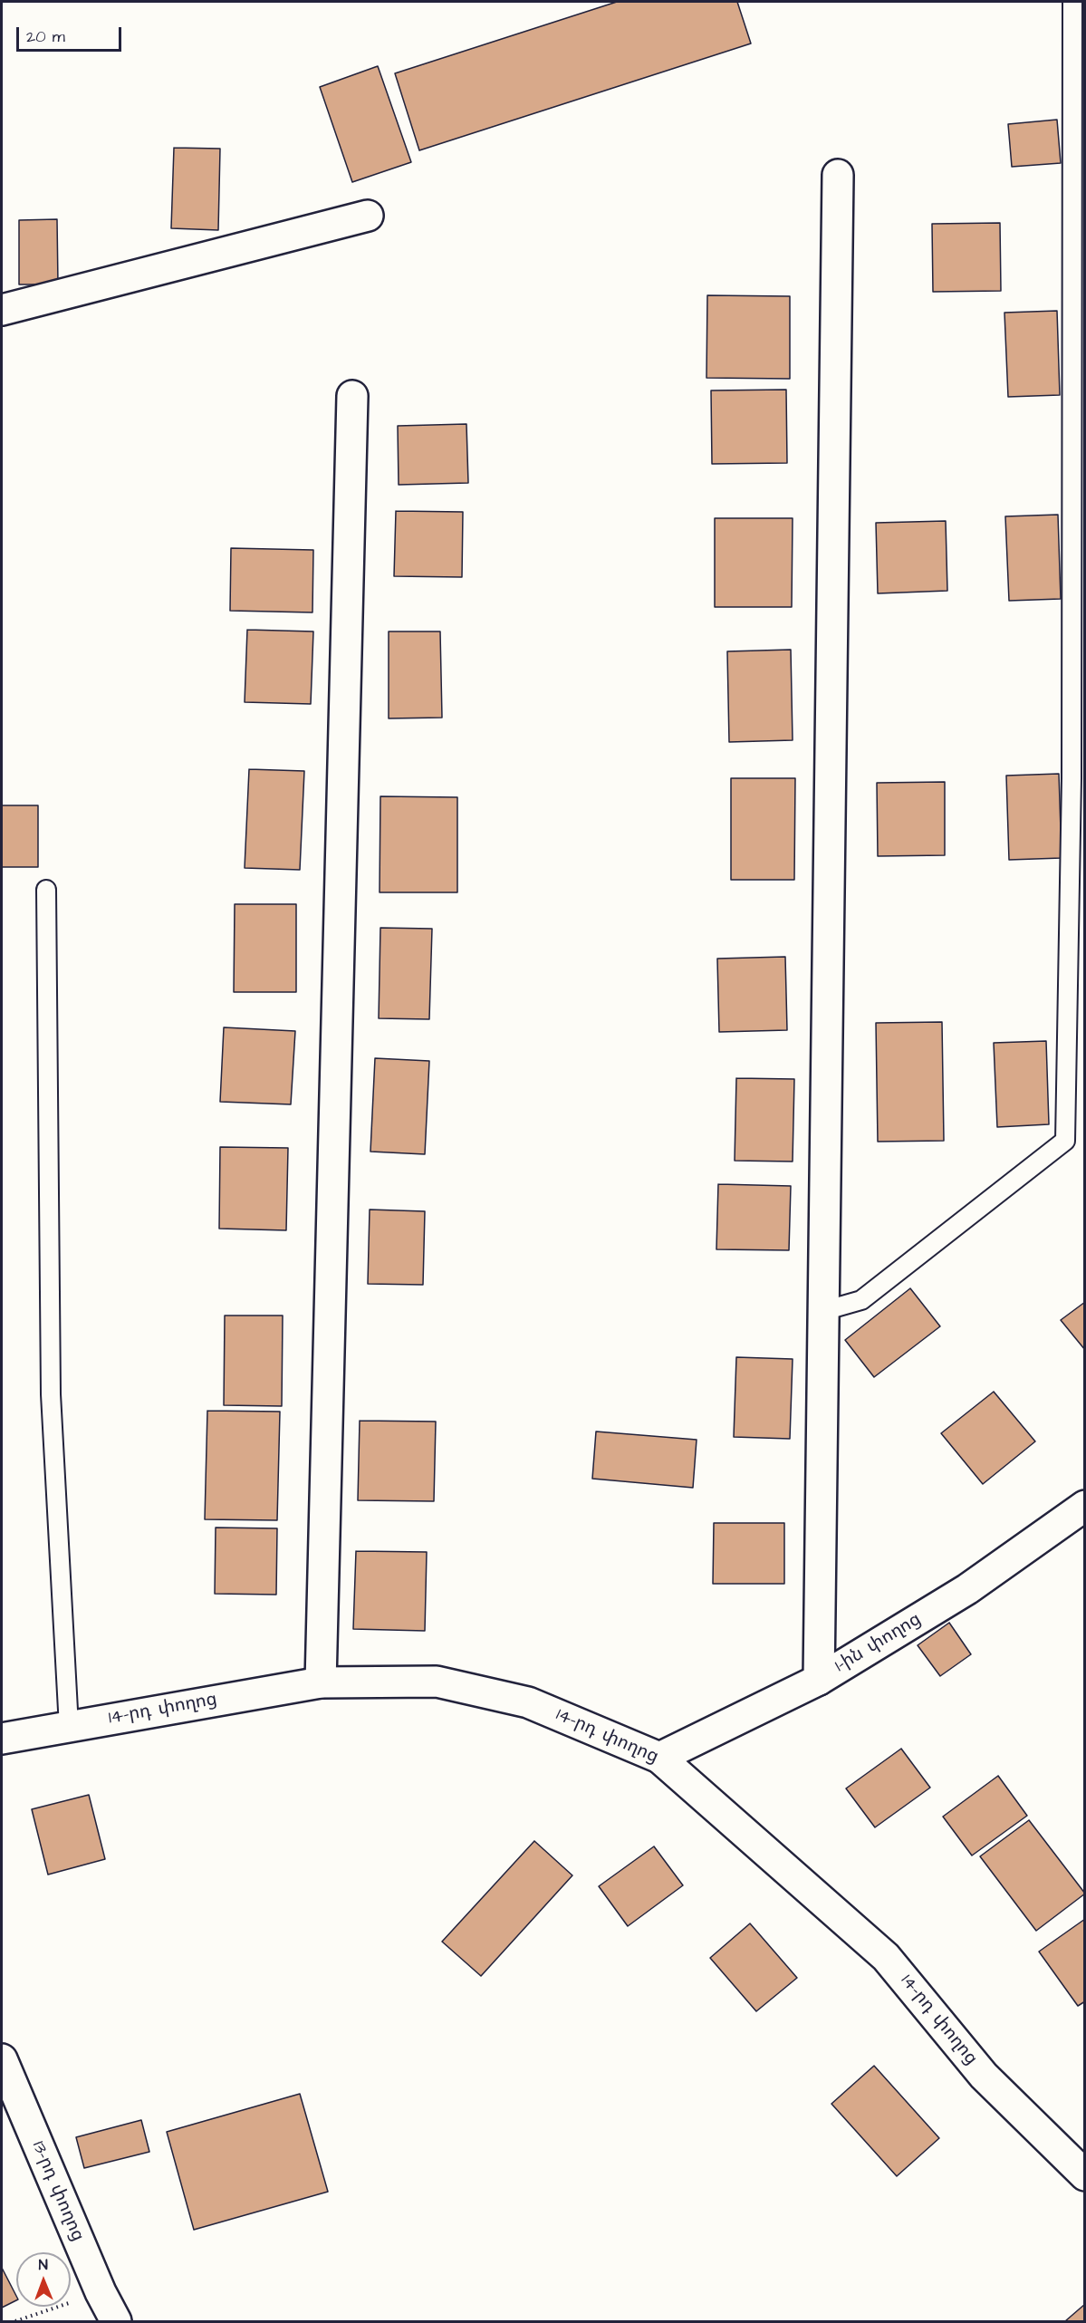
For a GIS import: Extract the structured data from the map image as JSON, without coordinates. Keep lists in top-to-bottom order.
{
  "streets": {
    "street": ["1-ին փողոց", "14-րդ փողոց", "13-րդ փողոց"]
  },
  "crossings": [
    ["1-ին փողոց", "14-րդ փողոց"]
  ],
  "scale_bar": "20 m",
  "north": "top"
}
